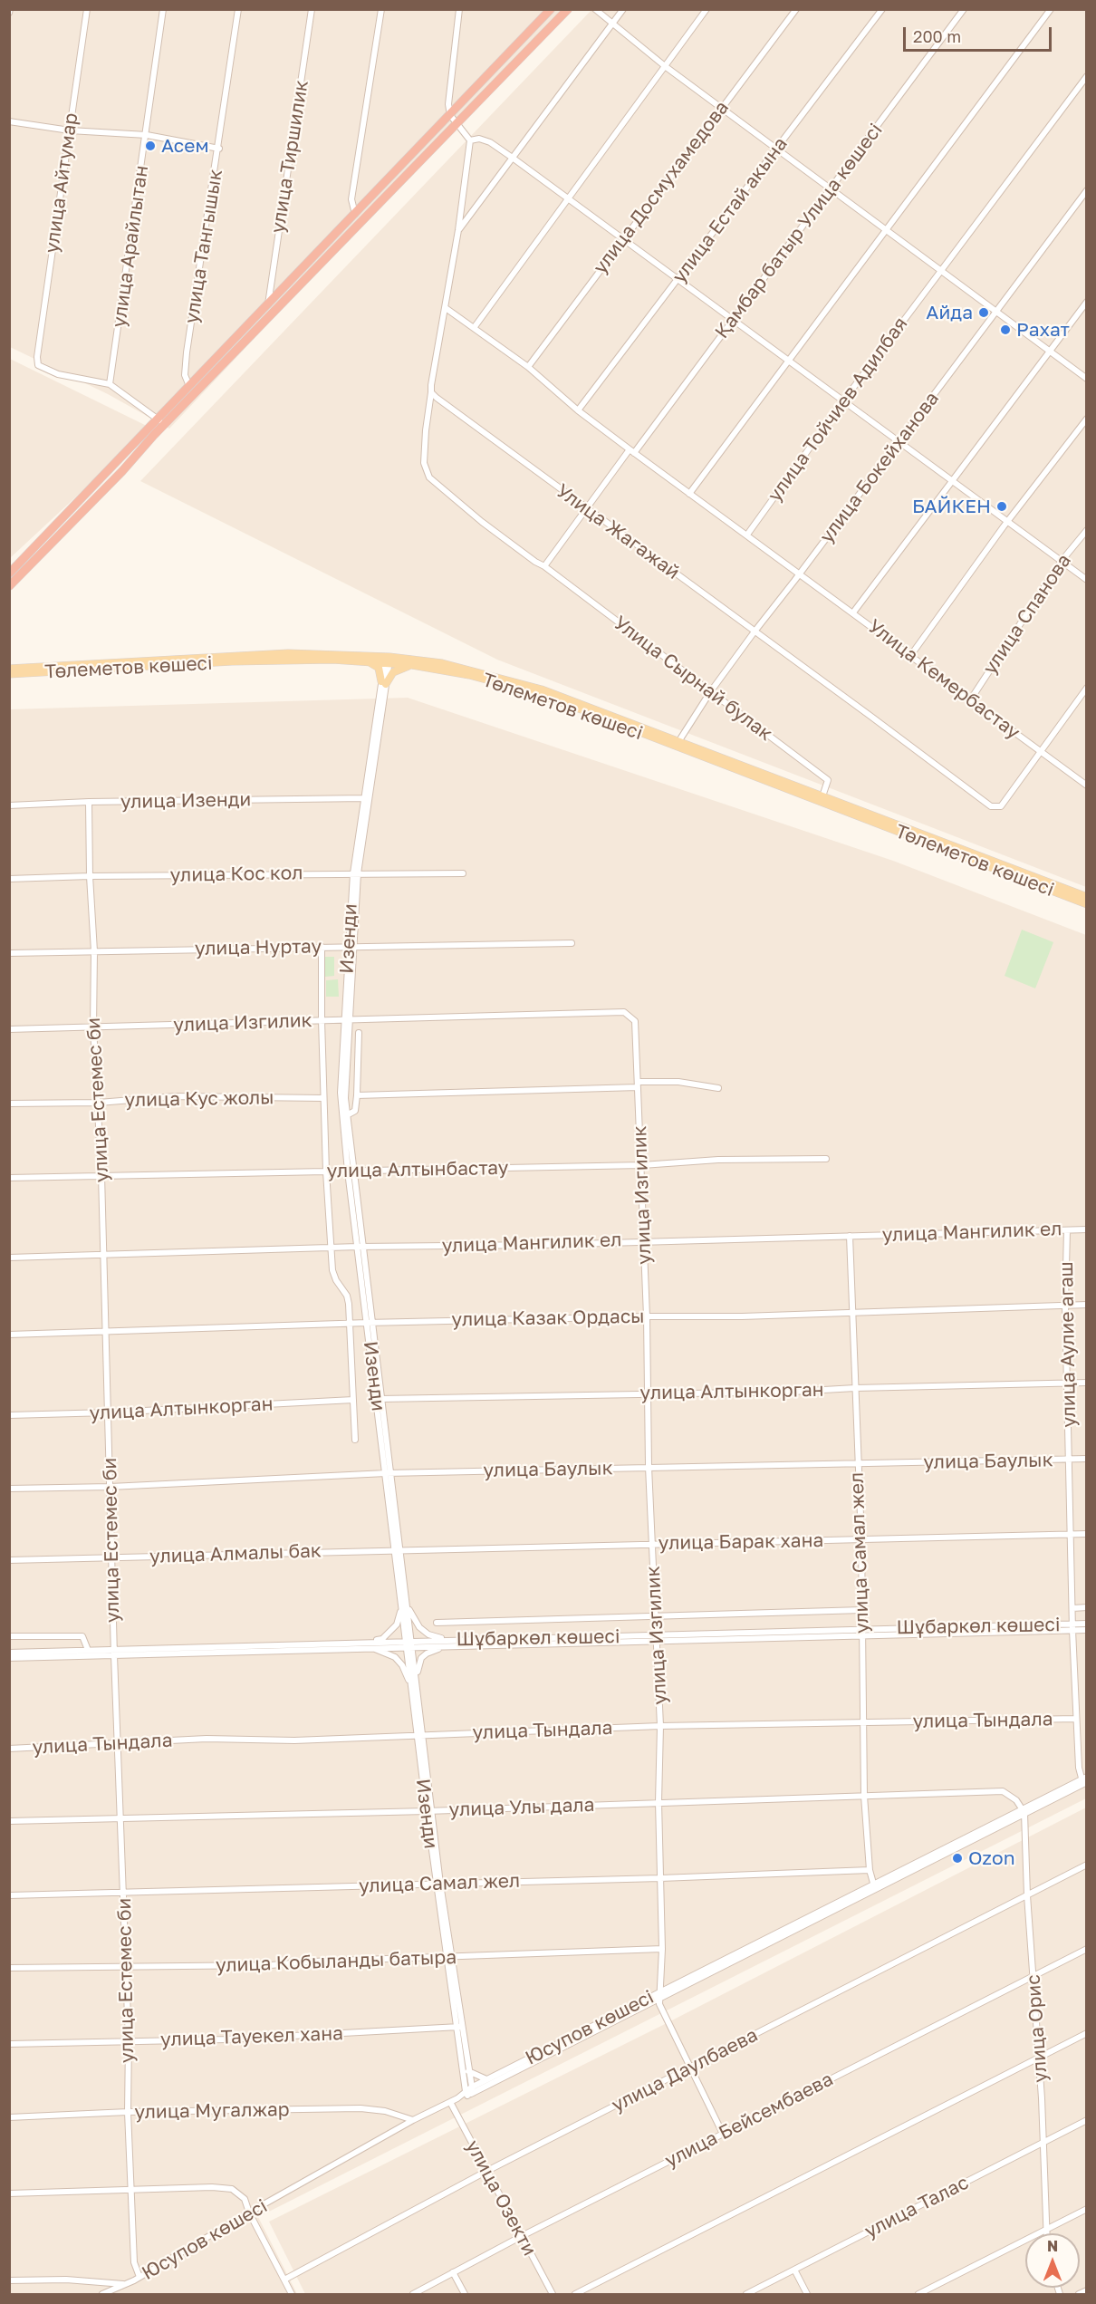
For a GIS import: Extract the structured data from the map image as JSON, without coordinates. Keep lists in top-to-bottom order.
{
  "streets": {
    "main road": ["Төлеметов көшесі"],
    "street": [
      "улица Тиршилик",
      "улица Айтумар",
      "улица Досмухамедова",
      "улица Естай акына",
      "Қамбар батыр Улица көшесі",
      "улица Арайлытан",
      "улица Тангышык",
      "улица Тойчиев Адилбая",
      "улица Бокейханова",
      "Улица Жагажай",
      "улица Спанова",
      "Улица Сырнай булак",
      "Улица Кемербастау",
      "улица Изенди",
      "улица Кос кол",
      "Изенди",
      "улица Нуртау",
      "улица Изгилик",
      "улица Кус жолы",
      "улица Естемес би",
      "улица Алтынбастау",
      "улица Мангилик ел",
      "улица Казак Ордасы",
      "улица Аулие агаш",
      "улица Алтынкорган",
      "улица Баулык",
      "улица Барак хана",
      "улица Самал жел",
      "улица Алмалы бак",
      "Шұбаркөл көшесі",
      "улица Тындала",
      "улица Улы дала",
      "улица Кобыланды батыра",
      "Юсупов көшесі",
      "улица Орис",
      "улица Тауекел хана",
      "улица Даулбаева",
      "улица Мугалжар",
      "улица Бейсембаева",
      "улица Озекти",
      "улица Талас"
    ]
  },
  "crossings": [
    ["улица Айтумар", "улица Арайлытан"],
    ["улица Досмухамедова", "Улица Кемербастау"],
    ["улица Естай акына", "Улица Кемербастау"],
    ["Қамбар батыр Улица көшесі", "Улица Жагажай"],
    ["Қамбар батыр Улица көшесі", "Улица Сырнай булак"],
    ["Қамбар батыр Улица көшесі", "Улица Кемербастау"],
    ["улица Тойчиев Адилбая", "Улица Кемербастау"],
    ["улица Бокейханова", "Улица Жагажай"],
    ["улица Бокейханова", "Төлеметов көшесі"],
    ["улица Бокейханова", "Улица Сырнай булак"],
    ["улица Бокейханова", "Улица Кемербастау"],
    ["Улица Жагажай", "Улица Сырнай булак"],
    ["Улица Жагажай", "Улица Кемербастау"],
    ["улица Спанова", "Улица Кемербастау"],
    ["Төлеметов көшесі", "Улица Сырнай булак"],
    ["Төлеметов көшесі", "Изенди"],
    ["Улица Сырнай булак", "Улица Кемербастау"],
    ["улица Изенди", "Изенди"],
    ["улица Изенди", "улица Естемес би"],
    ["улица Кос кол", "Изенди"],
    ["улица Кос кол", "улица Естемес би"],
    ["Изенди", "улица Нуртау"],
    ["Изенди", "улица Изгилик"],
    ["Изенди", "улица Алтынбастау"],
    ["Изенди", "улица Мангилик ел"],
    ["Изенди", "улица Казак Ордасы"],
    ["Изенди", "улица Алтынкорган"],
    ["Изенди", "улица Баулык"],
    ["Изенди", "улица Барак хана"],
    ["Изенди", "улица Самал жел"],
    ["Изенди", "улица Алмалы бак"],
    ["Изенди", "Шұбаркөл көшесі"],
    ["Изенди", "улица Тындала"],
    ["Изенди", "улица Улы дала"],
    ["Изенди", "улица Кобыланды батыра"],
    ["Изенди", "Юсупов көшесі"],
    ["Изенди", "улица Тауекел хана"],
    ["улица Нуртау", "улица Естемес би"],
    ["улица Изгилик", "улица Естемес би"],
    ["улица Изгилик", "улица Алтынбастау"],
    ["улица Изгилик", "улица Мангилик ел"],
    ["улица Изгилик", "улица Казак Ордасы"],
    ["улица Изгилик", "улица Алтынкорган"],
    ["улица Изгилик", "улица Баулык"],
    ["улица Изгилик", "улица Барак хана"],
    ["улица Изгилик", "улица Самал жел"],
    ["улица Изгилик", "Шұбаркөл көшесі"],
    ["улица Изгилик", "улица Тындала"],
    ["улица Изгилик", "улица Улы дала"],
    ["улица Изгилик", "улица Кобыланды батыра"],
    ["улица Изгилик", "Юсупов көшесі"],
    ["улица Кус жолы", "улица Естемес би"],
    ["улица Естемес би", "улица Алтынбастау"],
    ["улица Естемес би", "улица Мангилик ел"],
    ["улица Естемес би", "улица Казак Ордасы"],
    ["улица Естемес би", "улица Алтынкорган"],
    ["улица Естемес би", "улица Баулык"],
    ["улица Естемес би", "улица Самал жел"],
    ["улица Естемес би", "улица Алмалы бак"],
    ["улица Естемес би", "Шұбаркөл көшесі"],
    ["улица Естемес би", "улица Тындала"],
    ["улица Естемес би", "улица Улы дала"],
    ["улица Естемес би", "улица Кобыланды батыра"],
    ["улица Естемес би", "Юсупов көшесі"],
    ["улица Естемес би", "улица Тауекел хана"],
    ["улица Естемес би", "улица Мугалжар"],
    ["улица Мангилик ел", "улица Аулие агаш"],
    ["улица Мангилик ел", "улица Самал жел"],
    ["улица Казак Ордасы", "улица Аулие агаш"],
    ["улица Казак Ордасы", "улица Самал жел"],
    ["улица Аулие агаш", "улица Алтынкорган"],
    ["улица Аулие агаш", "улица Баулык"],
    ["улица Аулие агаш", "улица Барак хана"],
    ["улица Аулие агаш", "Шұбаркөл көшесі"],
    ["улица Аулие агаш", "улица Тындала"],
    ["улица Аулие агаш", "Юсупов көшесі"],
    ["улица Алтынкорган", "улица Самал жел"],
    ["улица Баулык", "улица Самал жел"],
    ["улица Барак хана", "улица Самал жел"],
    ["улица Барак хана", "улица Алмалы бак"],
    ["улица Самал жел", "Шұбаркөл көшесі"],
    ["улица Самал жел", "улица Тындала"],
    ["улица Самал жел", "улица Улы дала"],
    ["улица Самал жел", "Юсупов көшесі"],
    ["улица Улы дала", "Юсупов көшесі"],
    ["улица Улы дала", "улица Орис"],
    ["Юсупов көшесі", "улица Орис"],
    ["Юсупов көшесі", "улица Мугалжар"],
    ["Юсупов көшесі", "улица Озекти"],
    ["улица Орис", "улица Даулбаева"],
    ["улица Орис", "улица Бейсембаева"],
    ["улица Орис", "улица Талас"],
    ["улица Даулбаева", "улица Озекти"],
    ["улица Бейсембаева", "улица Озекти"]
  ],
  "places": [
    "Асем",
    "Айда",
    "Рахат",
    "БАЙКЕН",
    "Ozon"
  ],
  "scale_bar": "200 m",
  "north": "top"
}
